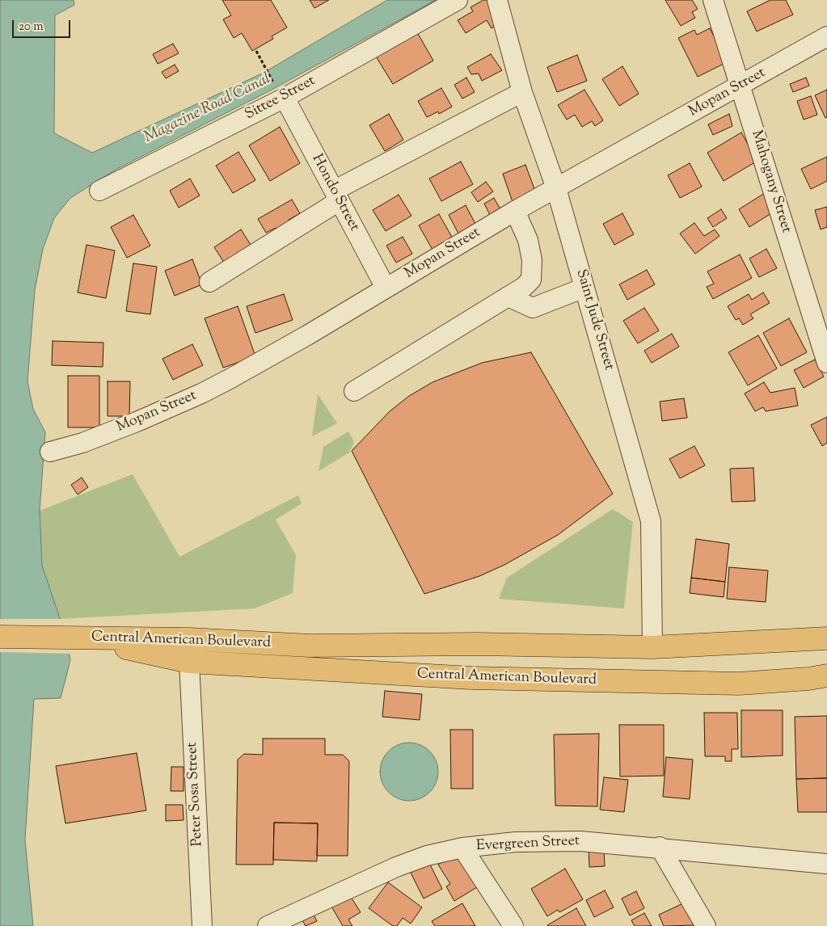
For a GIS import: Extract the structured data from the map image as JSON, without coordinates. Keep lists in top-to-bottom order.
{
  "streets": {
    "main road": ["Central American Boulevard"],
    "street": [
      "Mopan Street",
      "Sittee Street",
      "Mahogany Street",
      "Hondo Street",
      "Saint Jude Street",
      "Peter Sosa Street",
      "Evergreen Street"
    ]
  },
  "crossings": [
    ["Mopan Street", "Mahogany Street"],
    ["Mopan Street", "Hondo Street"],
    ["Mopan Street", "Saint Jude Street"],
    ["Sittee Street", "Hondo Street"],
    ["Saint Jude Street", "Central American Boulevard"],
    ["Central American Boulevard", "Peter Sosa Street"]
  ],
  "water": ["Magazine Road Canal"],
  "scale_bar": "20 m"
}
